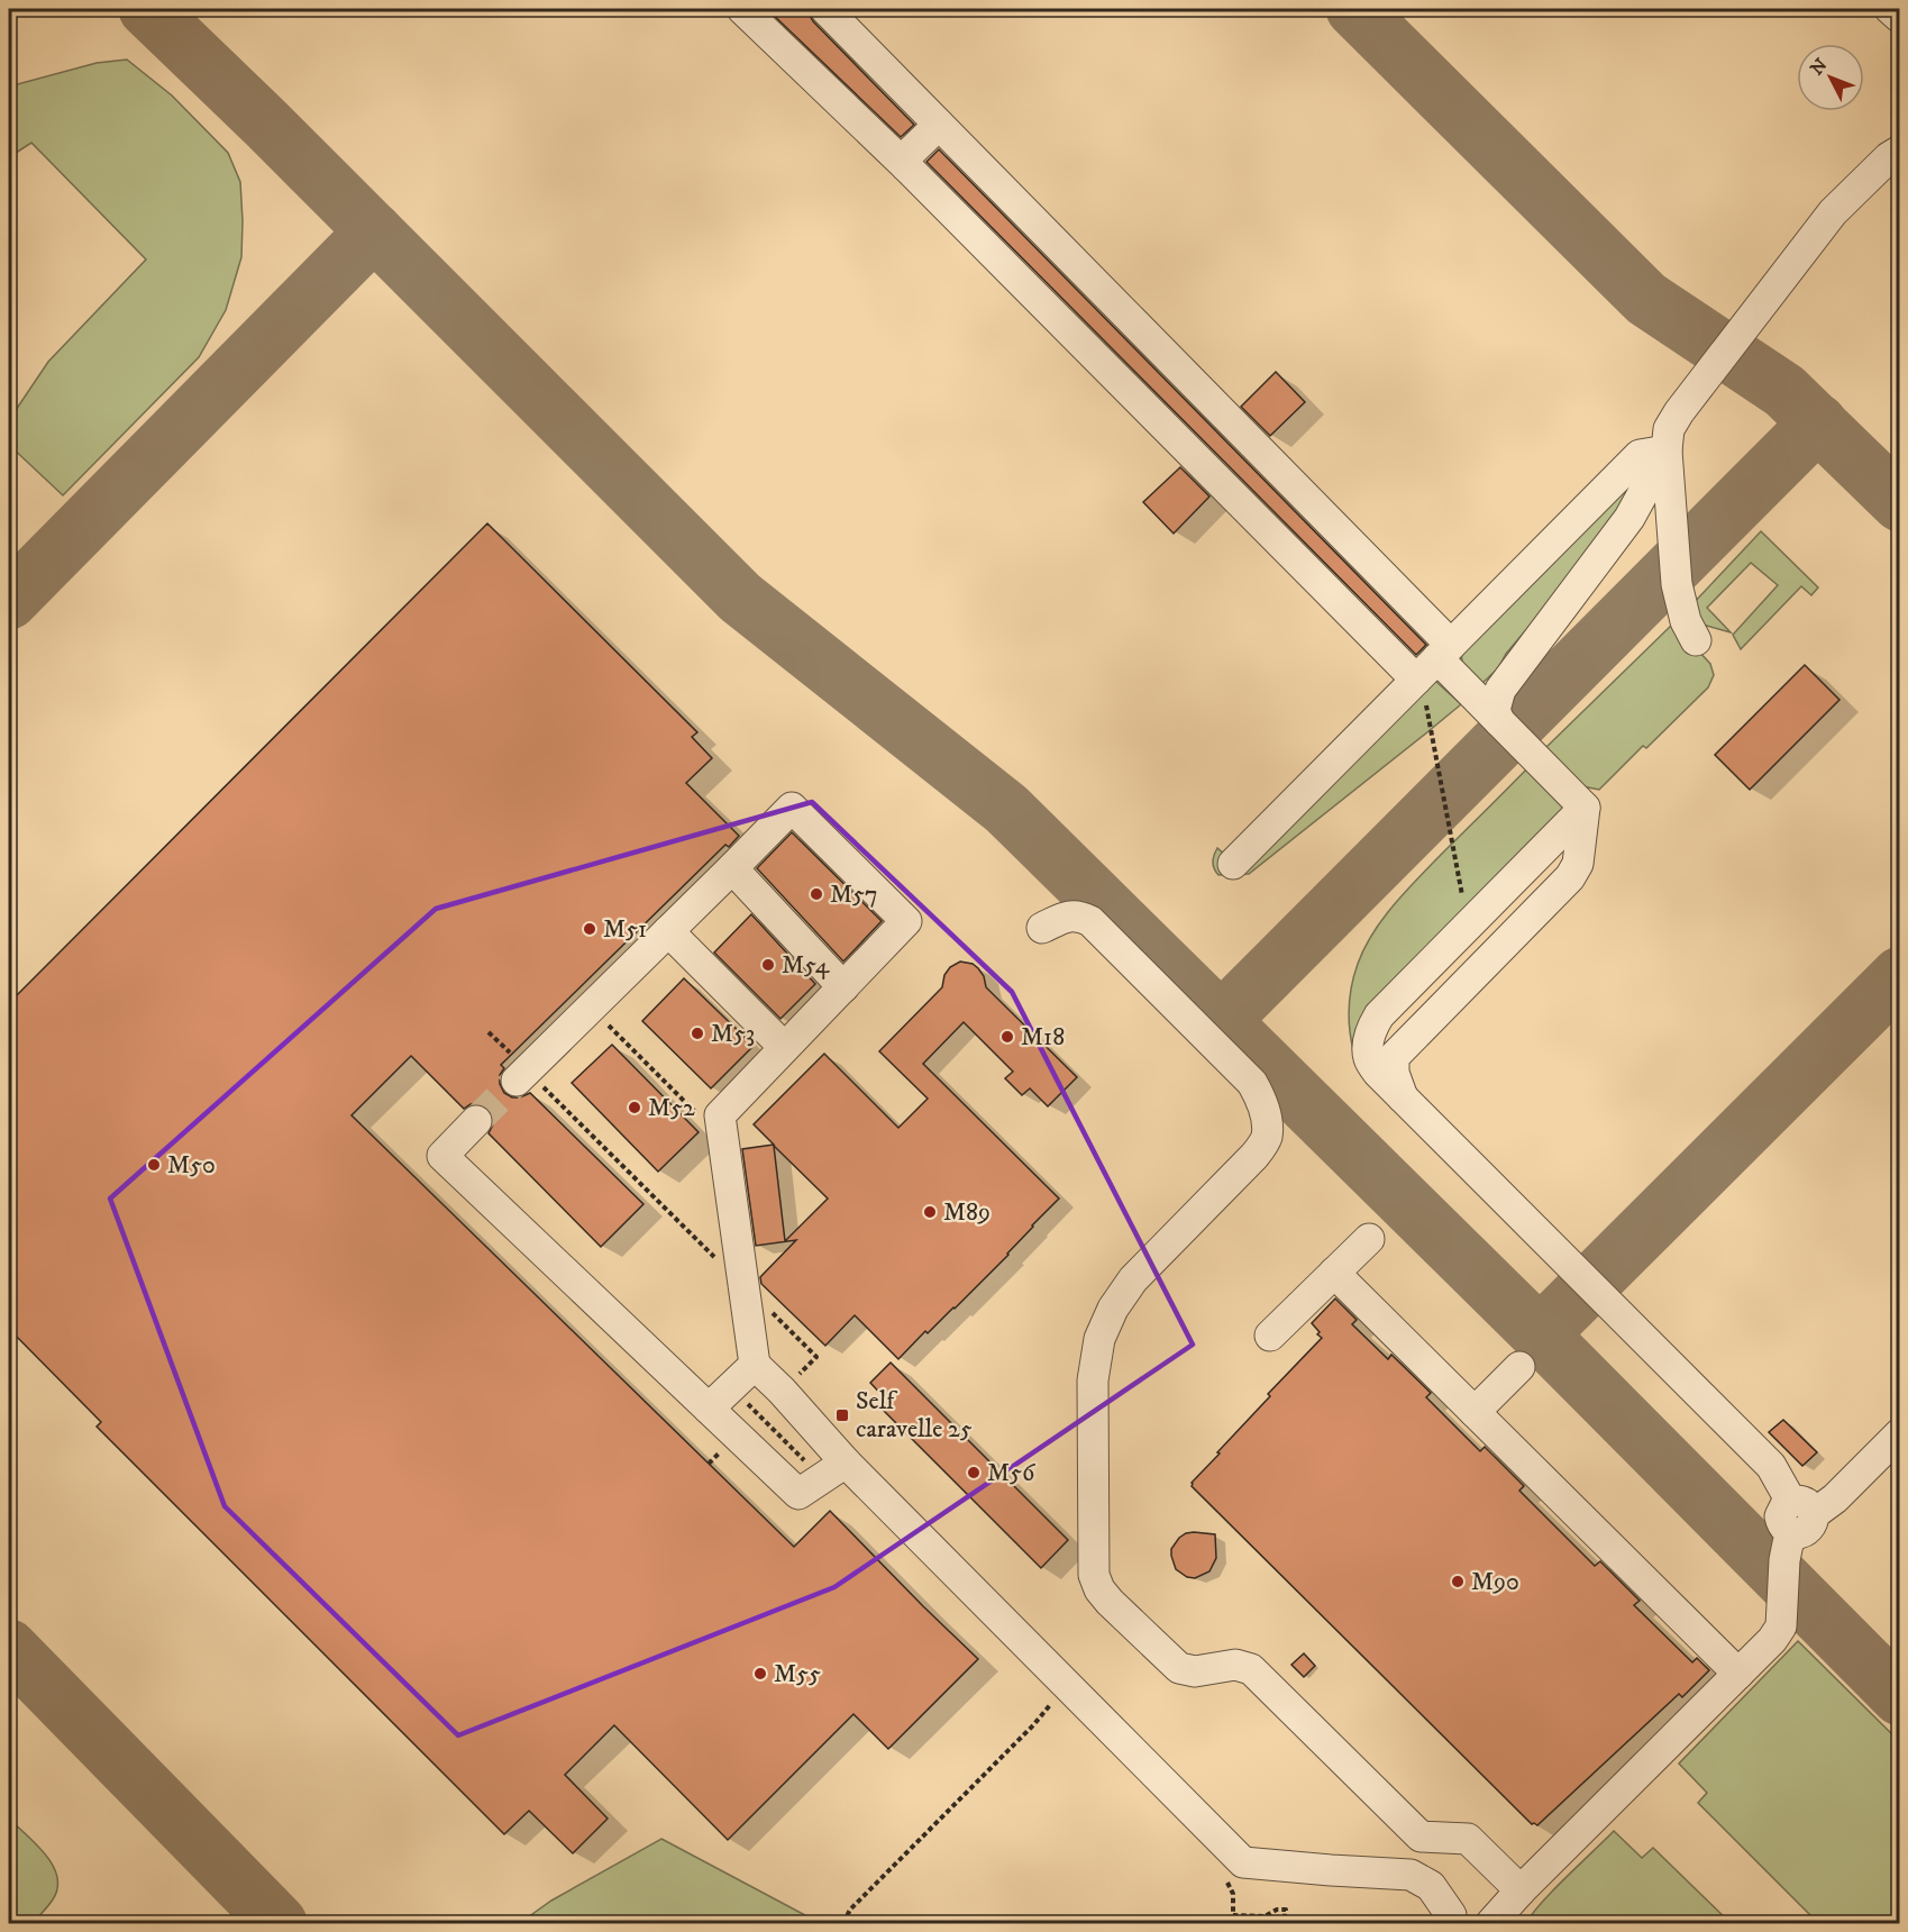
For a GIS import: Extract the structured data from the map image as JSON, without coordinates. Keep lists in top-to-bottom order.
{
  "places": {
    "other": [
      "M57",
      "M51",
      "M54",
      "M53",
      "M18",
      "M52",
      "M50",
      "M89",
      "M56",
      "M90",
      "M55"
    ],
    "transit": ["Self caravelle 25"]
  },
  "north": "top left"
}
